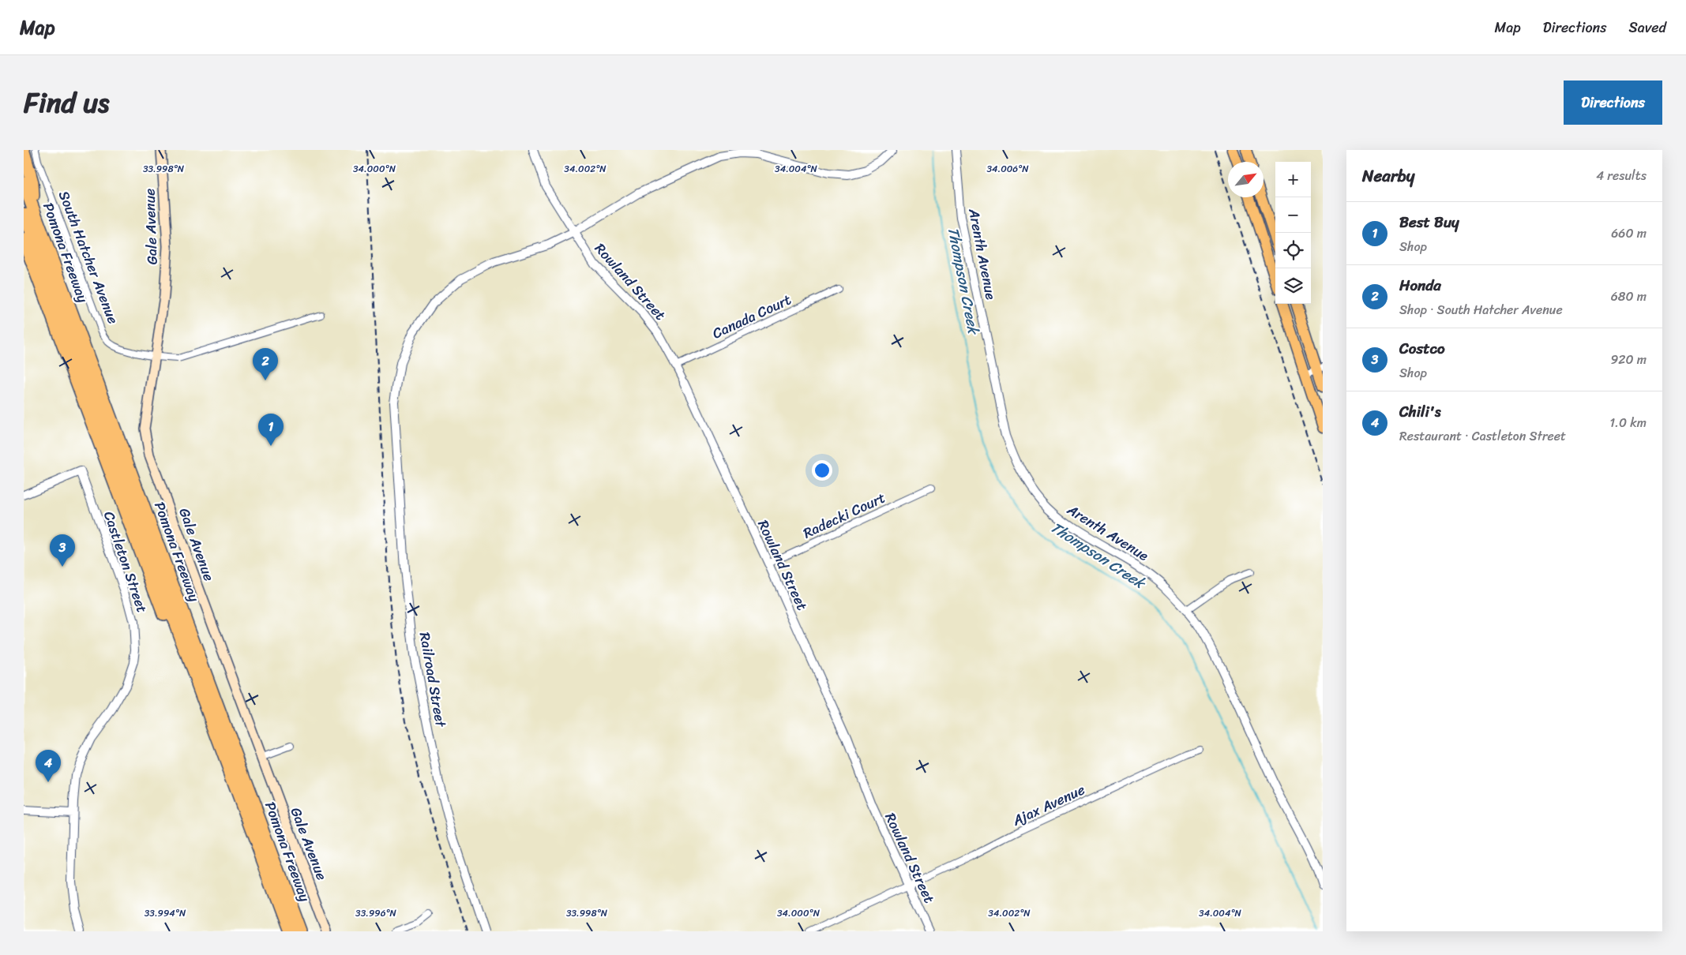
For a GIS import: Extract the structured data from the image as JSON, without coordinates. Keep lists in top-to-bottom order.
{
  "streets": {
    "highway": ["Pomona Freeway"],
    "main road": ["Gale Avenue"],
    "street": [
      "Arenth Avenue",
      "South Hatcher Avenue",
      "Rowland Street",
      "Canada Court",
      "Radecki Court",
      "Castleton Street",
      "Railroad Street",
      "Ajax Avenue"
    ]
  },
  "crossings": [
    ["Gale Avenue", "South Hatcher Avenue"],
    ["Rowland Street", "Canada Court"],
    ["Rowland Street", "Radecki Court"],
    ["Rowland Street", "Railroad Street"],
    ["Rowland Street", "Ajax Avenue"]
  ],
  "water": ["Thompson Creek"],
  "north": "top right",
  "page": {
    "header": "Map",
    "nav": ["Map", "Directions", "Saved"],
    "title": "Find us",
    "buttons": "Directions",
    "heading": ["Nearby", "4 results"],
    "map_buttons": ["+", "−"],
    "list": [
      {
        "mark": "1",
        "name": "Best Buy",
        "note": "Shop",
        "value": "660 m"
      },
      {
        "mark": "2",
        "name": "Honda",
        "note": "Shop · South Hatcher Avenue",
        "value": "680 m"
      },
      {
        "mark": "3",
        "name": "Costco",
        "note": "Shop",
        "value": "920 m"
      },
      {
        "mark": "4",
        "name": "Chili's",
        "note": "Restaurant · Castleton Street",
        "value": "1.0 km"
      }
    ],
    "pins": [
      "2",
      "1",
      "3",
      "4"
    ]
  },
  "coordinates": [
    "33.998°N",
    "34.000°N",
    "34.002°N",
    "34.004°N",
    "34.006°N",
    "33.994°N",
    "33.996°N"
  ]
}
